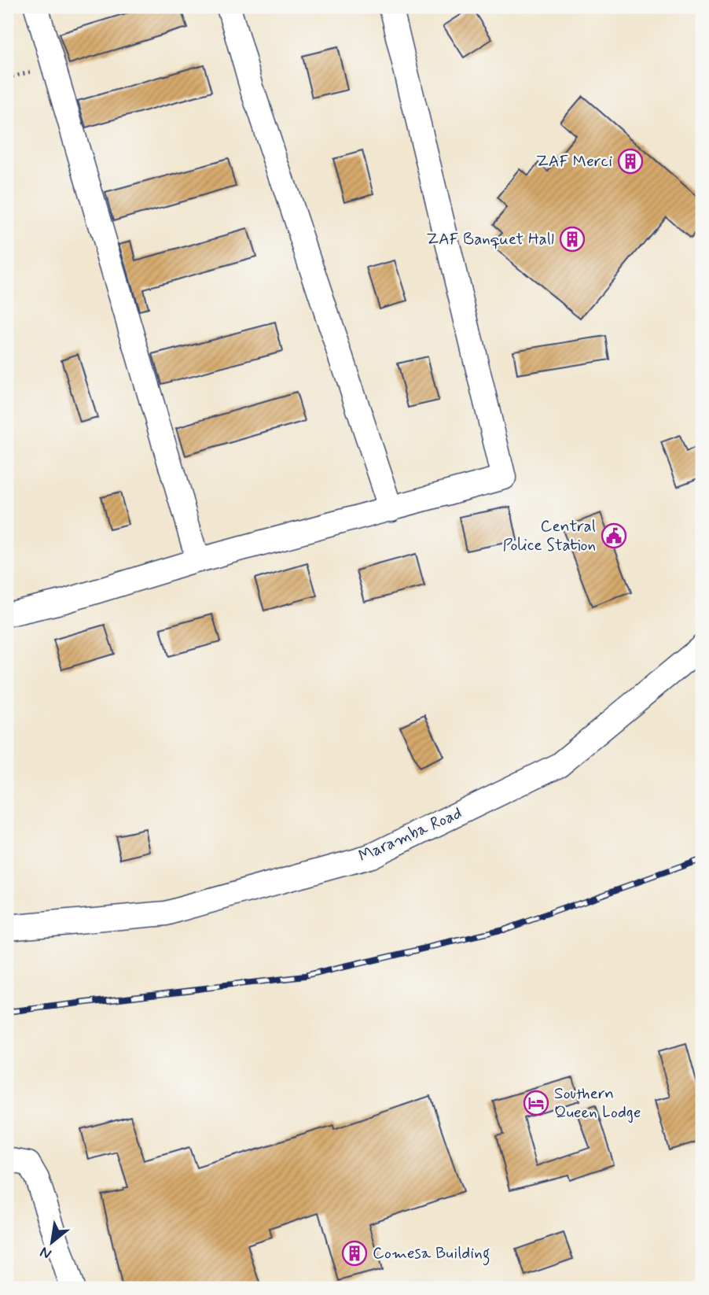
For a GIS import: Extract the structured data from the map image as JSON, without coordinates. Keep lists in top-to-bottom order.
{
  "streets": {
    "street": ["Maramba Road"]
  },
  "places": {
    "building": ["ZAF Merci", "ZAF Banquet Hall", "Comesa Building"],
    "public building": ["Central Police Station"],
    "hotel": ["Southern Queen Lodge"]
  },
  "north": "bottom left"
}
